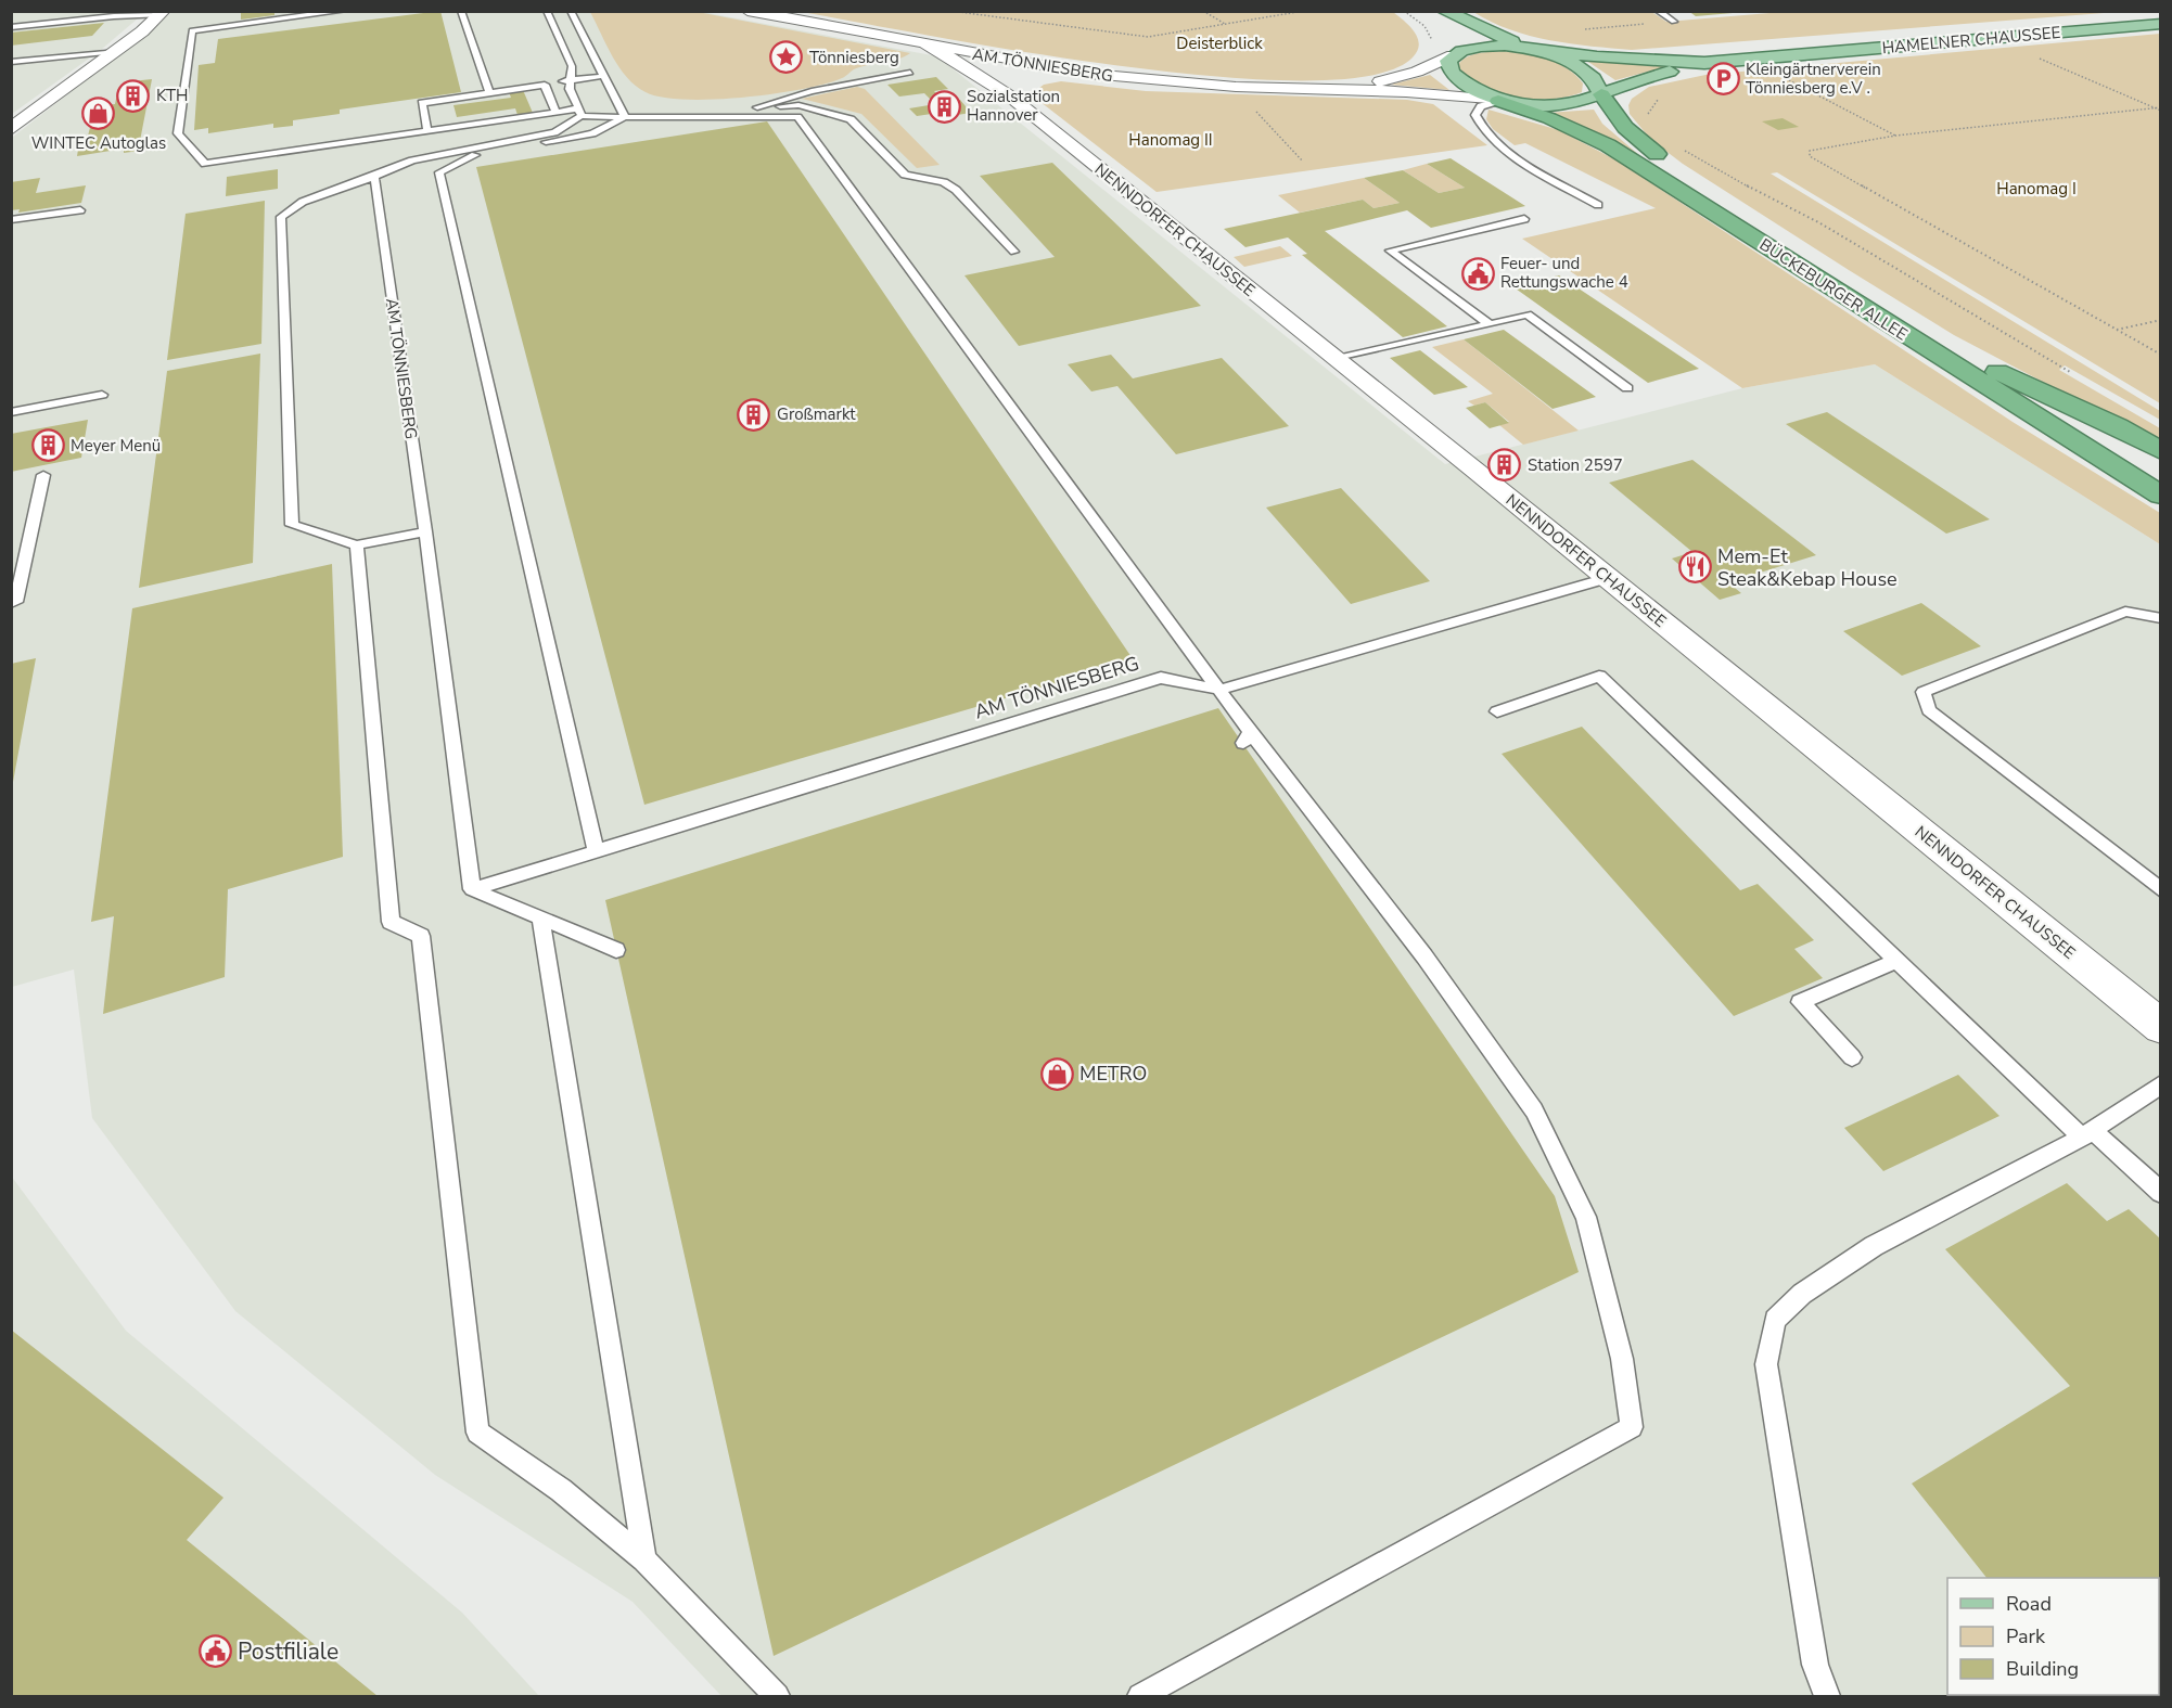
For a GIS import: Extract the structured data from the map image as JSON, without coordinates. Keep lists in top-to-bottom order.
{
  "streets": {
    "highway": ["BÜCKEBURGER ALLEE"],
    "main road": ["HAMELNER CHAUSSEE"],
    "street": ["AM TÖNNIESBERG", "NENNDORFER CHAUSSEE"]
  },
  "crossings": [
    ["HAMELNER CHAUSSEE", "AM TÖNNIESBERG"],
    ["HAMELNER CHAUSSEE", "BÜCKEBURGER ALLEE"],
    ["AM TÖNNIESBERG", "NENNDORFER CHAUSSEE"],
    ["AM TÖNNIESBERG", "BÜCKEBURGER ALLEE"]
  ],
  "parks": ["Deisterblick", "Hanomag II", "Hanomag I"],
  "places": {
    "place": ["Tönniesberg"],
    "parking": ["Kleingärtnerverein Tönniesberg e.V ."],
    "building": [
      "KTH",
      "Sozialstation Hannover",
      "Großmarkt",
      "Meyer Menü",
      "Station 2597"
    ],
    "shop": ["WINTEC Autoglas", "METRO"],
    "public building": ["Feuer- und Rettungswache 4", "Postfiliale"],
    "restaurant": ["Mem-Et Steak&Kebap House"]
  },
  "legend": ["Road", "Park", "Building"]
}
